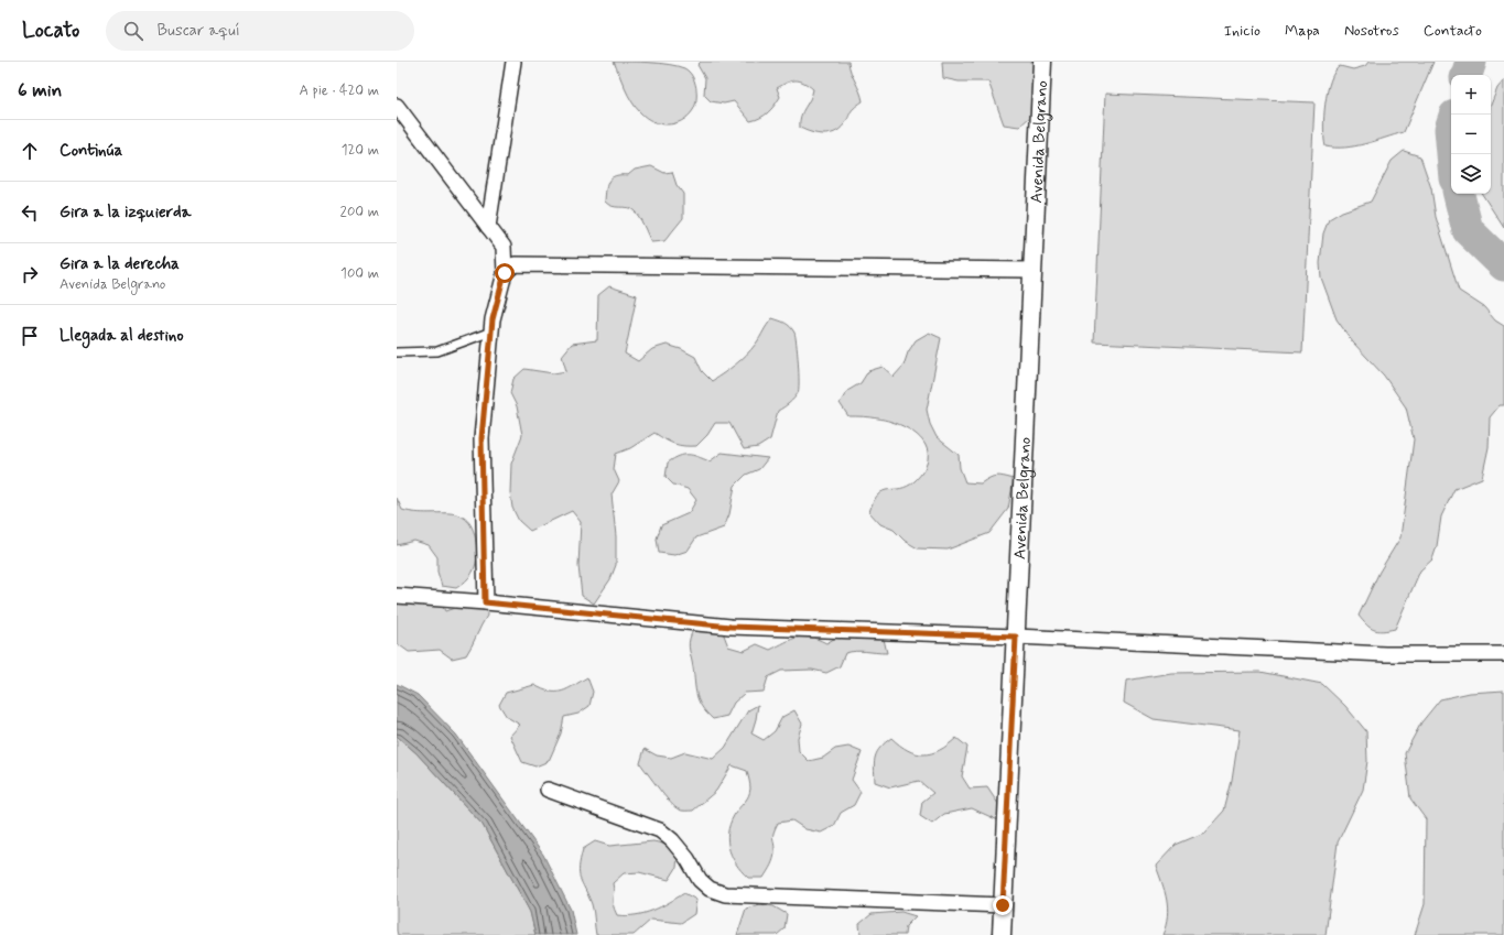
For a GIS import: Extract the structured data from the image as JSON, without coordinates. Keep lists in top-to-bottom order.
{
  "streets": {
    "street": ["Avenida Belgrano"]
  },
  "page": {
    "header": "Locato",
    "search": "Buscar aquí",
    "nav": [
      "Inicio",
      "Mapa",
      "Nosotros",
      "Contacto"
    ],
    "heading": ["6 min", "A pie · 420 m"],
    "map_buttons": ["+", "−"],
    "list": [
      ["Continúa", "120 m"],
      ["Gira a la izquierda", "200 m"],
      ["Gira a la derecha", "Avenida Belgrano", "100 m"],
      "Llegada al destino"
    ]
  }
}
